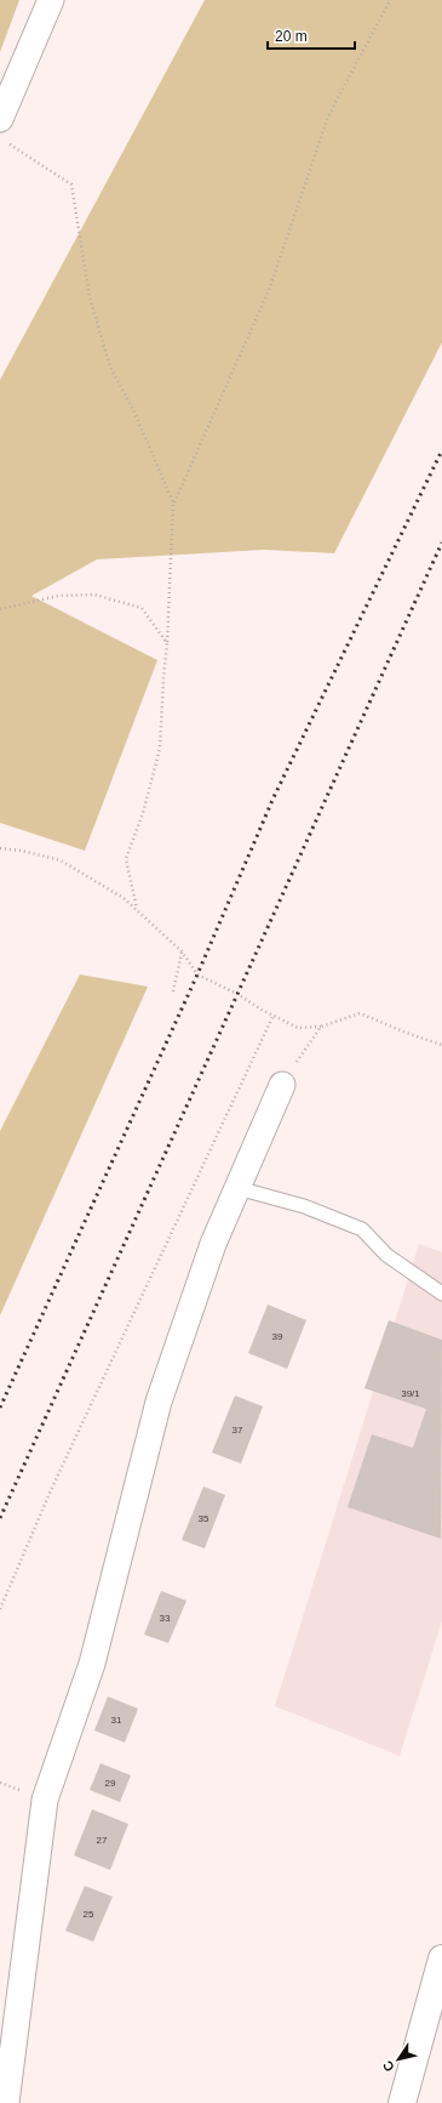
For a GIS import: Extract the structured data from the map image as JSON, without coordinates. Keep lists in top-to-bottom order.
{
  "house_numbers": [
    "39",
    "39/1",
    "37",
    "35",
    "33",
    "31",
    "29",
    "27",
    "25"
  ],
  "scale_bar": "20 m",
  "north": "bottom left"
}
